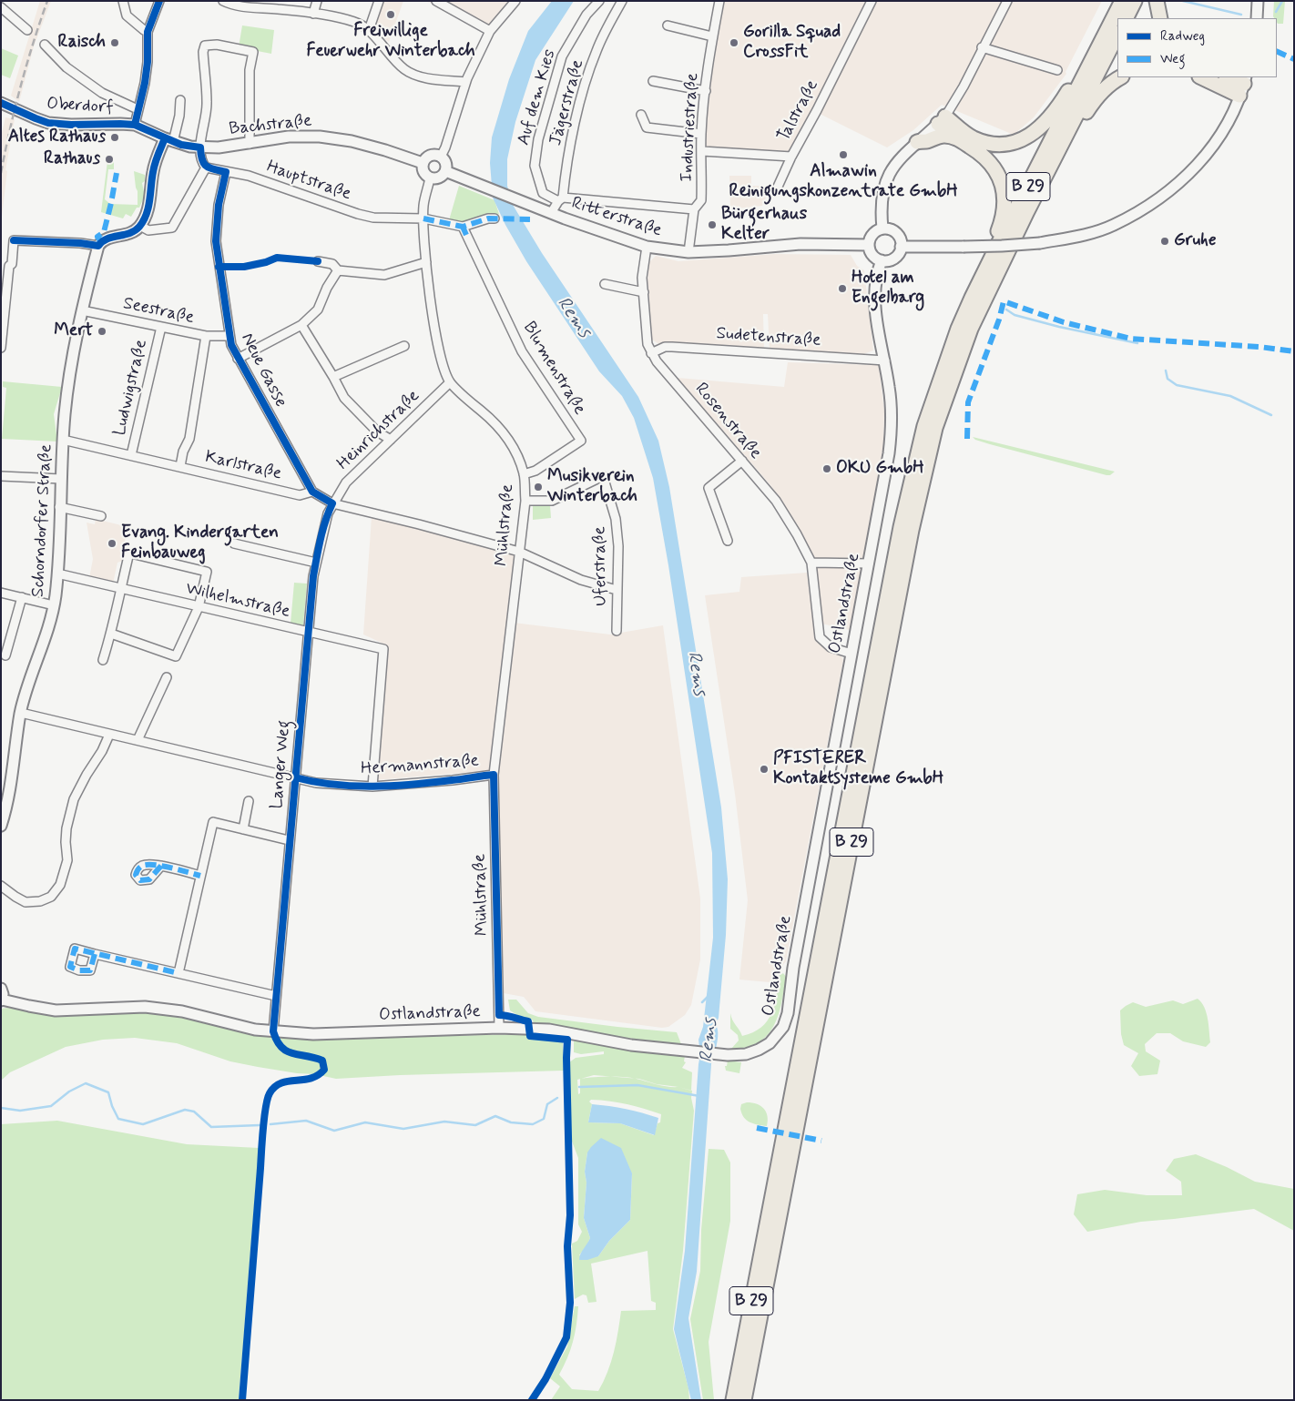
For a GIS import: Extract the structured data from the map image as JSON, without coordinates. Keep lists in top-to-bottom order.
{
  "streets": {
    "highway": ["B 29"],
    "street": [
      "Auf dem Kies",
      "Jägerstraße",
      "Oberdorf",
      "Talstraße",
      "Bachstraße",
      "Industriestraße",
      "Hauptstraße",
      "Ritterstraße",
      "Seestraße",
      "Sudetenstraße",
      "Blumenstraße",
      "Neue Gasse",
      "Ludwigstraße",
      "Rosenstraße",
      "Heinrichstraße",
      "Karlstraße",
      "Schorndorfer Straße",
      "Mühlstraße",
      "Uferstraße",
      "Wilhelmstraße",
      "Ostlandstraße",
      "Langer Weg",
      "Hermannstraße"
    ]
  },
  "crossings": [
    ["Auf dem Kies", "Jägerstraße"],
    ["Jägerstraße", "Ritterstraße"],
    ["Oberdorf", "Bachstraße"],
    ["Bachstraße", "Ritterstraße"],
    ["Industriestraße", "Ritterstraße"],
    ["Hauptstraße", "Blumenstraße"],
    ["Hauptstraße", "Neue Gasse"],
    ["Hauptstraße", "Mühlstraße"],
    ["Ritterstraße", "Rosenstraße"],
    ["Ritterstraße", "Ostlandstraße"],
    ["Seestraße", "Neue Gasse"],
    ["Seestraße", "Ludwigstraße"],
    ["Seestraße", "Schorndorfer Straße"],
    ["Sudetenstraße", "Rosenstraße"],
    ["Sudetenstraße", "Ostlandstraße"],
    ["Blumenstraße", "Mühlstraße"],
    ["Neue Gasse", "Karlstraße"],
    ["Ludwigstraße", "Karlstraße"],
    ["Rosenstraße", "Ostlandstraße"],
    ["Heinrichstraße", "Mühlstraße"],
    ["Heinrichstraße", "Langer Weg"],
    ["Karlstraße", "Schorndorfer Straße"],
    ["Schorndorfer Straße", "Wilhelmstraße"],
    ["Schorndorfer Straße", "Hermannstraße"],
    ["Mühlstraße", "Uferstraße"],
    ["Mühlstraße", "Ostlandstraße"],
    ["Mühlstraße", "Hermannstraße"],
    ["Wilhelmstraße", "Langer Weg"],
    ["Wilhelmstraße", "Hermannstraße"],
    ["Ostlandstraße", "Langer Weg"],
    ["Langer Weg", "Hermannstraße"]
  ],
  "water": ["Rems"],
  "places": [
    "Freiwillige Feuerwehr Winterbach",
    "Raisch",
    "Gorilla Squad CrossFit",
    "Altes Rathaus",
    "Almawin Reinigungskonzentrate GmbH",
    "Rathaus",
    "Bürgerhaus Kelter",
    "Gruhe",
    "Hotel am Engelbarg",
    "Mert",
    "OKU GmbH",
    "Musikverein Winterbach",
    "Evang. Kindergarten Feinbauweg",
    "PFISTERER Kontaktsysteme GmbH"
  ],
  "legend": ["Radweg", "Weg"]
}
